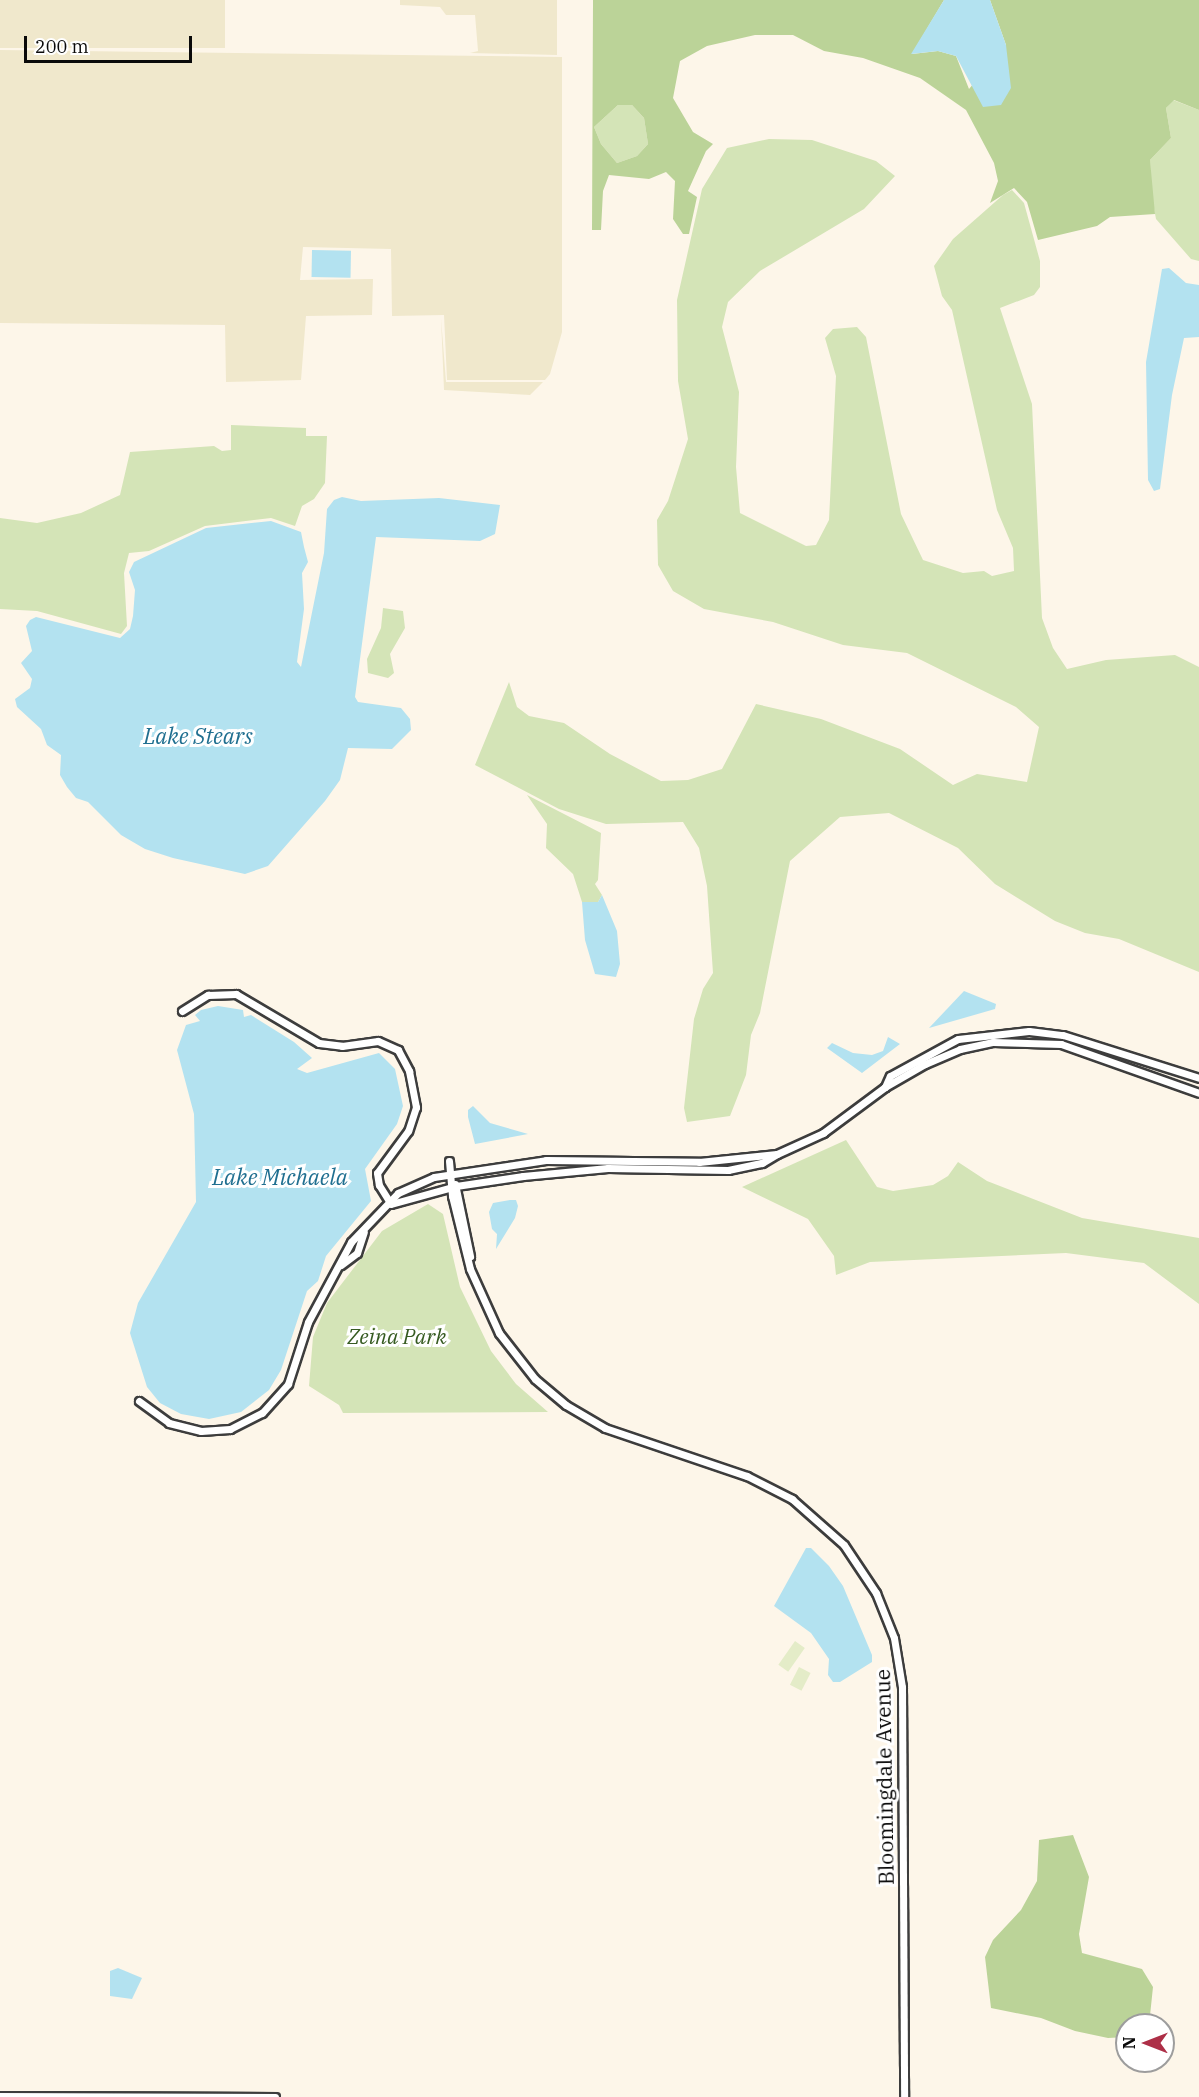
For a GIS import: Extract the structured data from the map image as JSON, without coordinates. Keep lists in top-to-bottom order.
{
  "streets": {
    "street": ["Bloomingdale Avenue"]
  },
  "water": ["Lake Stears", "Lake Michaela"],
  "parks": ["Zeina Park"],
  "scale_bar": "200 m",
  "north": "left"
}
